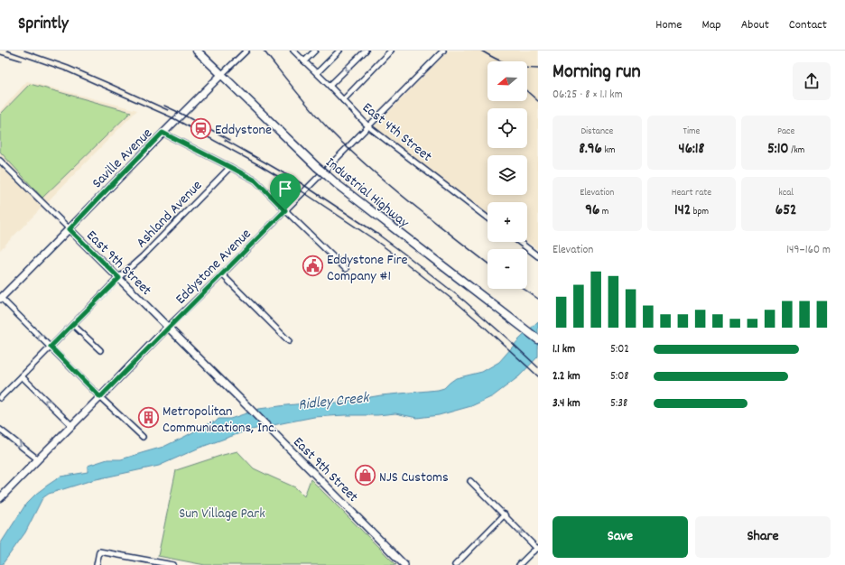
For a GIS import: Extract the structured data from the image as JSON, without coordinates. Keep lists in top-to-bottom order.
{
  "streets": {
    "main road": ["Industrial Highway"],
    "street": [
      "East 4th Street",
      "Saville Avenue",
      "Ashland Avenue",
      "East 9th Street",
      "Eddystone Avenue"
    ]
  },
  "crossings": [
    ["East 4th Street", "Eddystone Avenue"],
    ["Saville Avenue", "Industrial Highway"],
    ["Saville Avenue", "East 9th Street"],
    ["Ashland Avenue", "East 9th Street"],
    ["East 9th Street", "Eddystone Avenue"]
  ],
  "water": ["Ridley Creek"],
  "parks": ["Sun Village Park"],
  "places": {
    "station": ["Eddystone"],
    "public building": ["Eddystone Fire Company #1"],
    "building": ["Metropolitan Communications, Inc."],
    "shop": ["NJS Customs"]
  },
  "north": "left",
  "page": {
    "header": "Sprintly",
    "nav": [
      "Home",
      "Map",
      "About",
      "Contact"
    ],
    "heading": ["Morning run", "06:25 · 8 × 1.1 km"],
    "map_buttons": ["+", "−"],
    "stats": [
      ["Distance", "8.96 km"],
      ["Time", "46:18"],
      ["Pace", "5:10 /km"],
      ["Elevation", "96 m"],
      ["Heart rate", "142 bpm"],
      ["kcal", "652"]
    ],
    "chart": ["Elevation", "149–160 m"],
    "list": [
      {
        "name": "1.1 km",
        "note": "5:02"
      },
      {
        "name": "2.2 km",
        "note": "5:08"
      },
      {
        "name": "3.4 km",
        "note": "5:38"
      }
    ],
    "buttons": ["Save", "Share"]
  }
}
